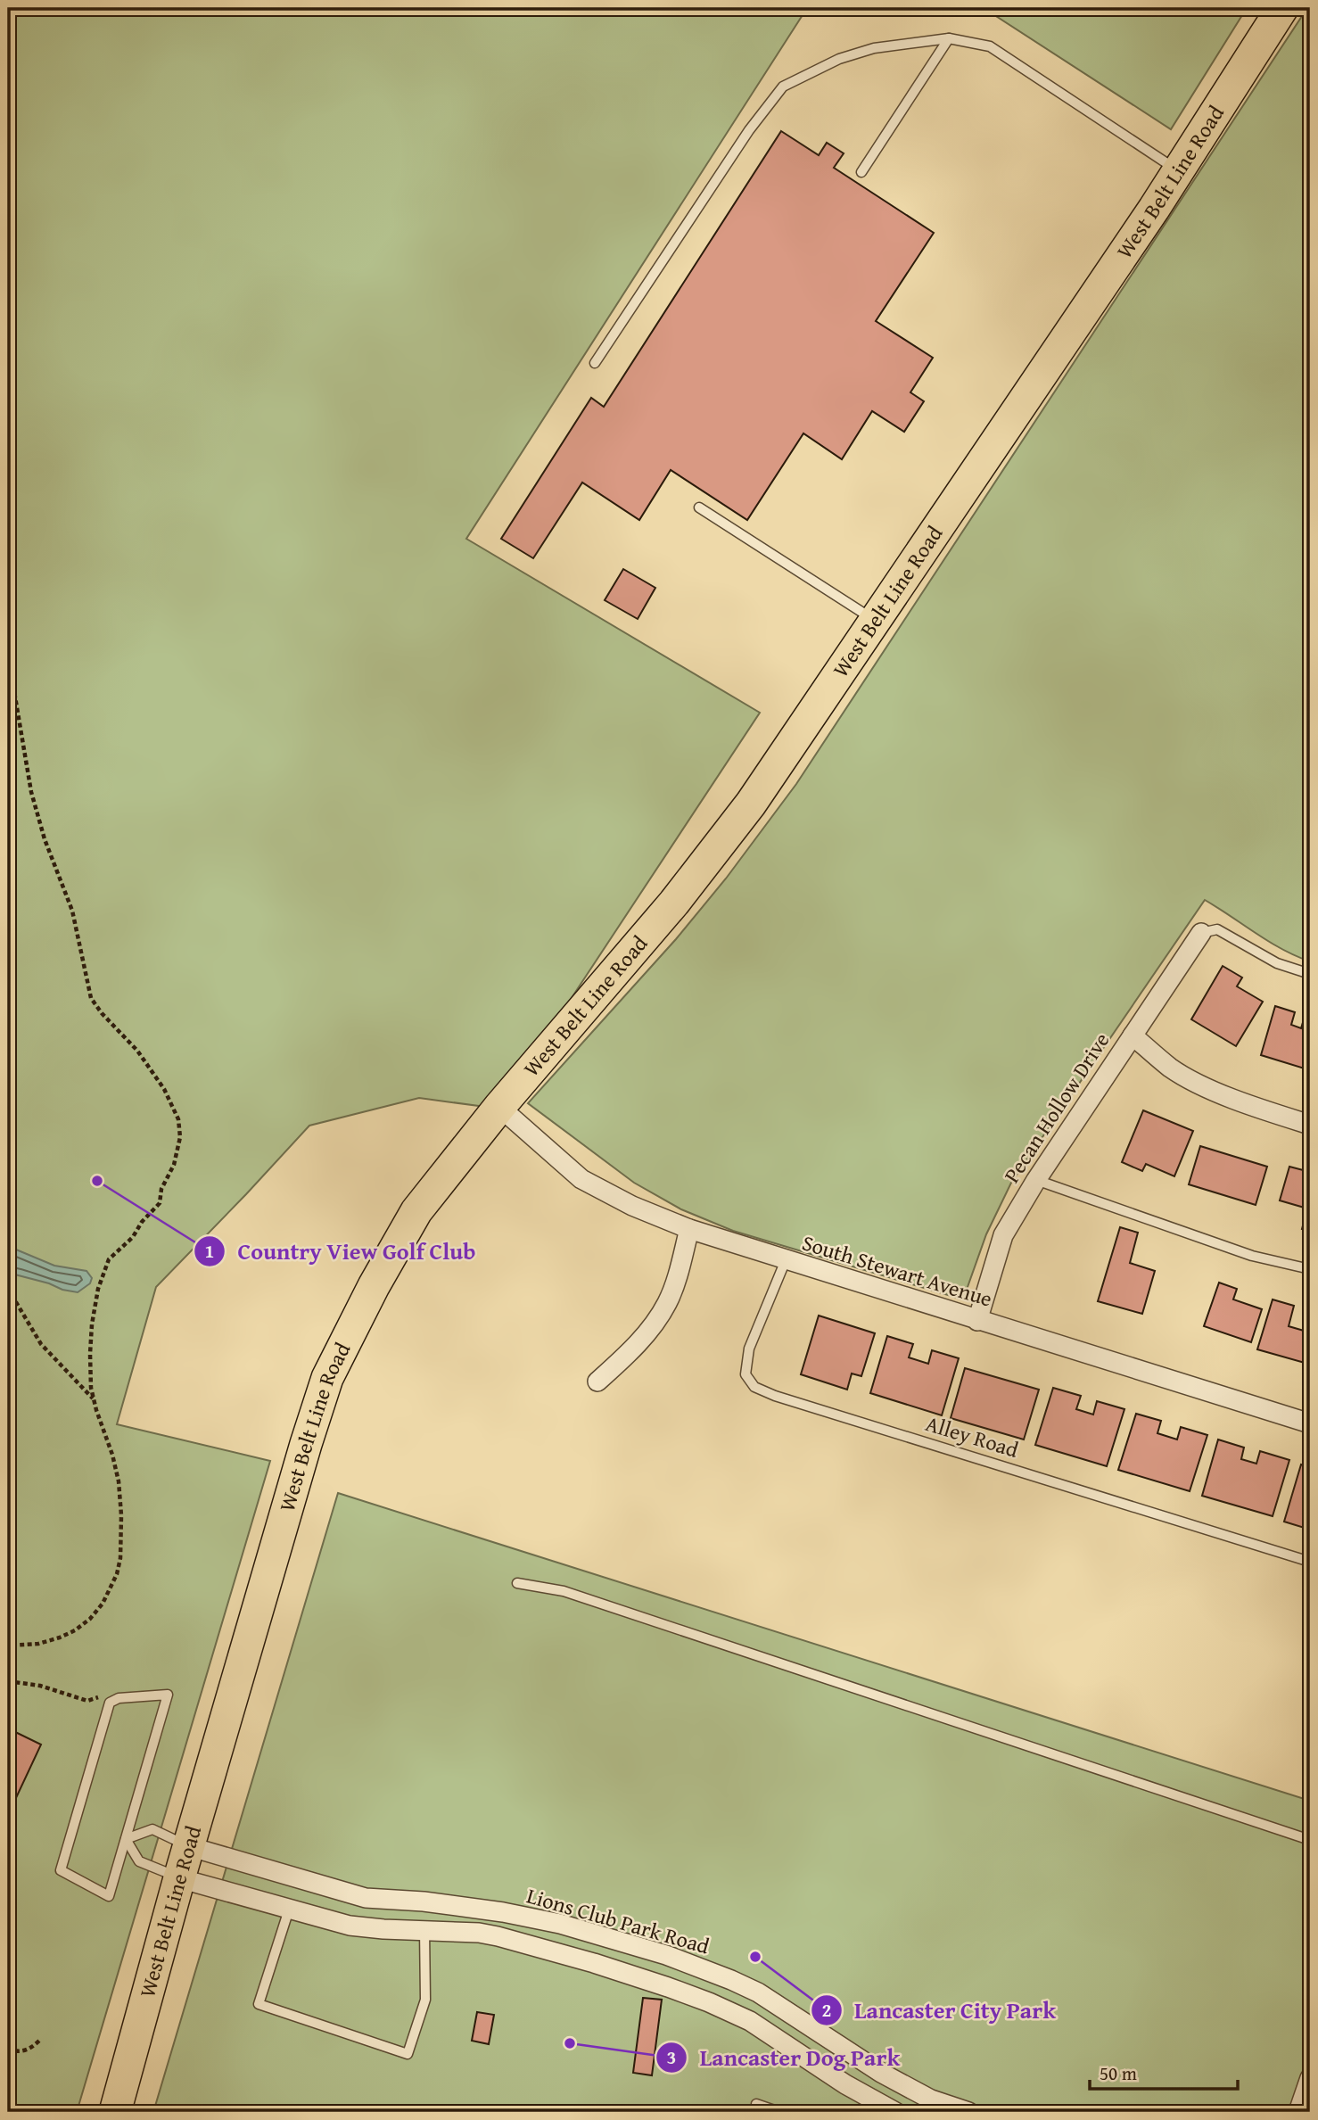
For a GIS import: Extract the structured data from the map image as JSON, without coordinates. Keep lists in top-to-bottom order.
{
  "streets": {
    "main road": ["West Belt Line Road"],
    "street": ["Pecan Hollow Drive", "South Stewart Avenue", "Lions Club Park Road"],
    "lane": ["Alley Road"]
  },
  "crossings": [
    ["West Belt Line Road", "South Stewart Avenue"],
    ["West Belt Line Road", "Lions Club Park Road"],
    ["Pecan Hollow Drive", "South Stewart Avenue"],
    ["South Stewart Avenue", "Alley Road"]
  ],
  "places": ["Country View Golf Club", "Lancaster City Park", "Lancaster Dog Park"],
  "scale_bar": "50 m"
}
